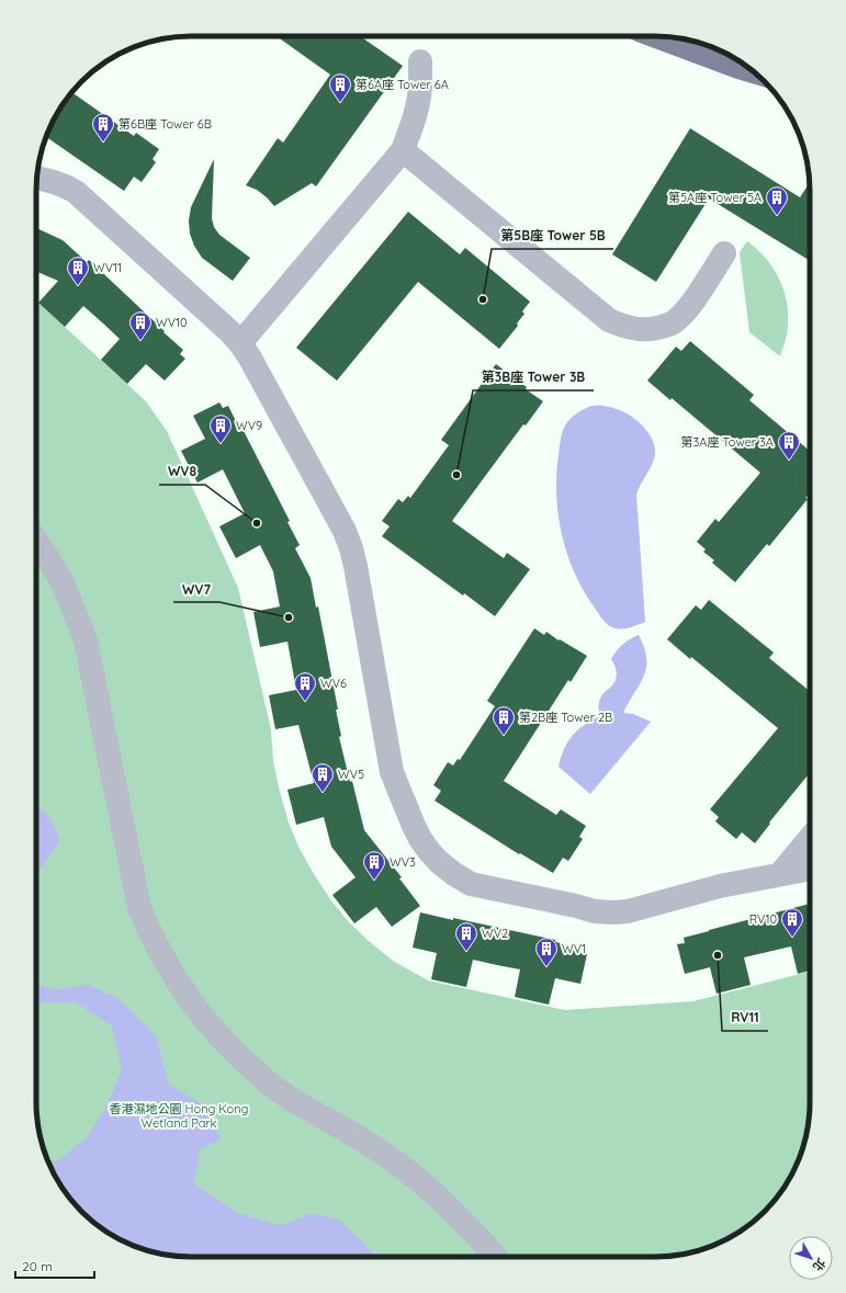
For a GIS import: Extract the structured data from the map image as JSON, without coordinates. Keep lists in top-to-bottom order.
{
  "parks": ["香港濕地公園 Hong Kong Wetland Park"],
  "places": {
    "building": [
      "第6A座 Tower 6A",
      "第6B座 Tower 6B",
      "第5A座 Tower 5A",
      "WV11",
      "WV10",
      "WV9",
      "第3A座 Tower 3A",
      "WV6",
      "第2B座 Tower 2B",
      "WV5",
      "WV3",
      "RV10",
      "WV2",
      "WV1"
    ],
    "other": [
      "第5B座 Tower 5B",
      "第3B座 Tower 3B",
      "WV8",
      "WV7",
      "RV11"
    ]
  },
  "scale_bar": "20 m",
  "north": "bottom right"
}
